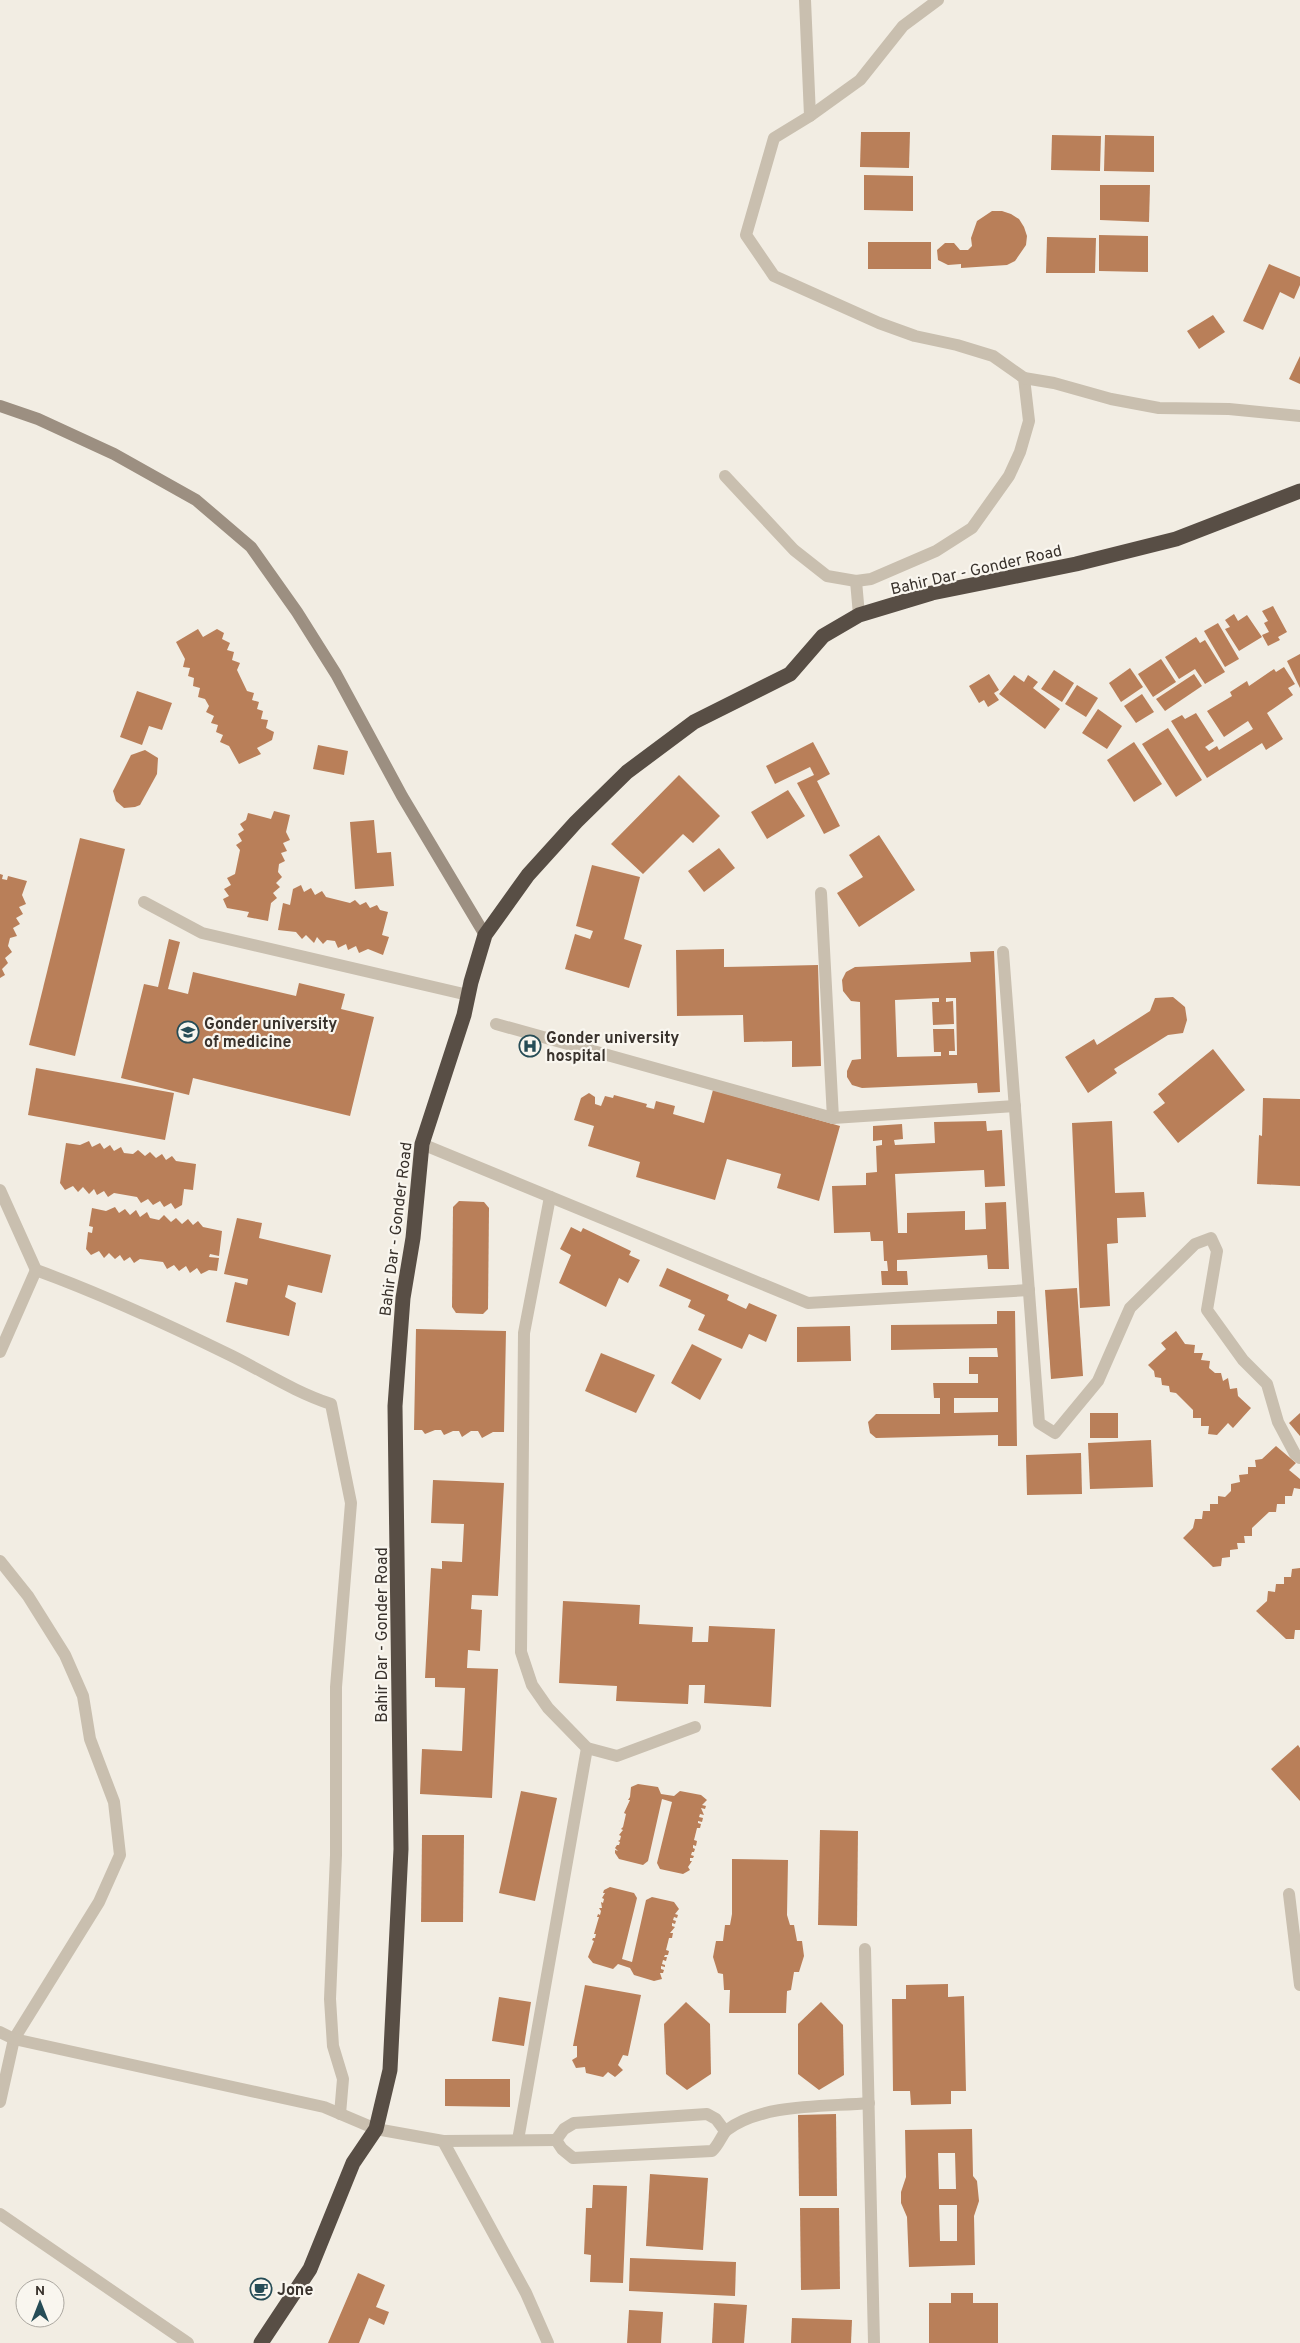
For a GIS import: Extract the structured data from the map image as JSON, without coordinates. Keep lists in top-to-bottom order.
{
  "streets": {
    "highway": ["Bahir Dar - Gonder Road"]
  },
  "places": {
    "school or university": ["Gonder university of medicine"],
    "hospital": ["Gonder university hospital"],
    "cafe": ["Jone"]
  },
  "north": "top"
}
